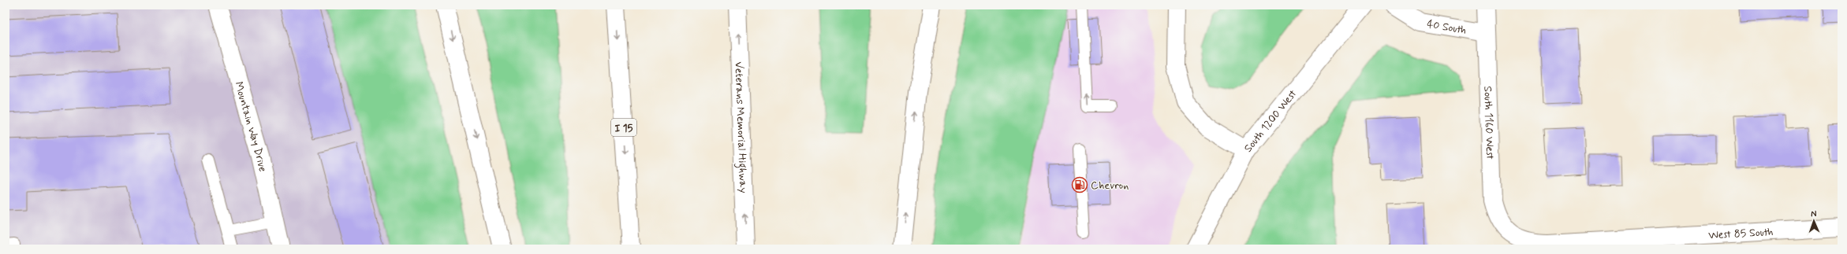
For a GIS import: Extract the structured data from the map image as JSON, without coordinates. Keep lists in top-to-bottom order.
{
  "streets": {
    "main road": [
      "40 South",
      "South 1200 West",
      "South 1160 West",
      "Mountain Way Drive",
      "I 15",
      "Veterans Memorial Highway",
      "West 85 South"
    ]
  },
  "crossings": [
    ["40 South", "South 1160 West"],
    ["South 1160 West", "West 85 South"]
  ],
  "places": {
    "fuel station": ["Chevron"]
  },
  "north": "top"
}
